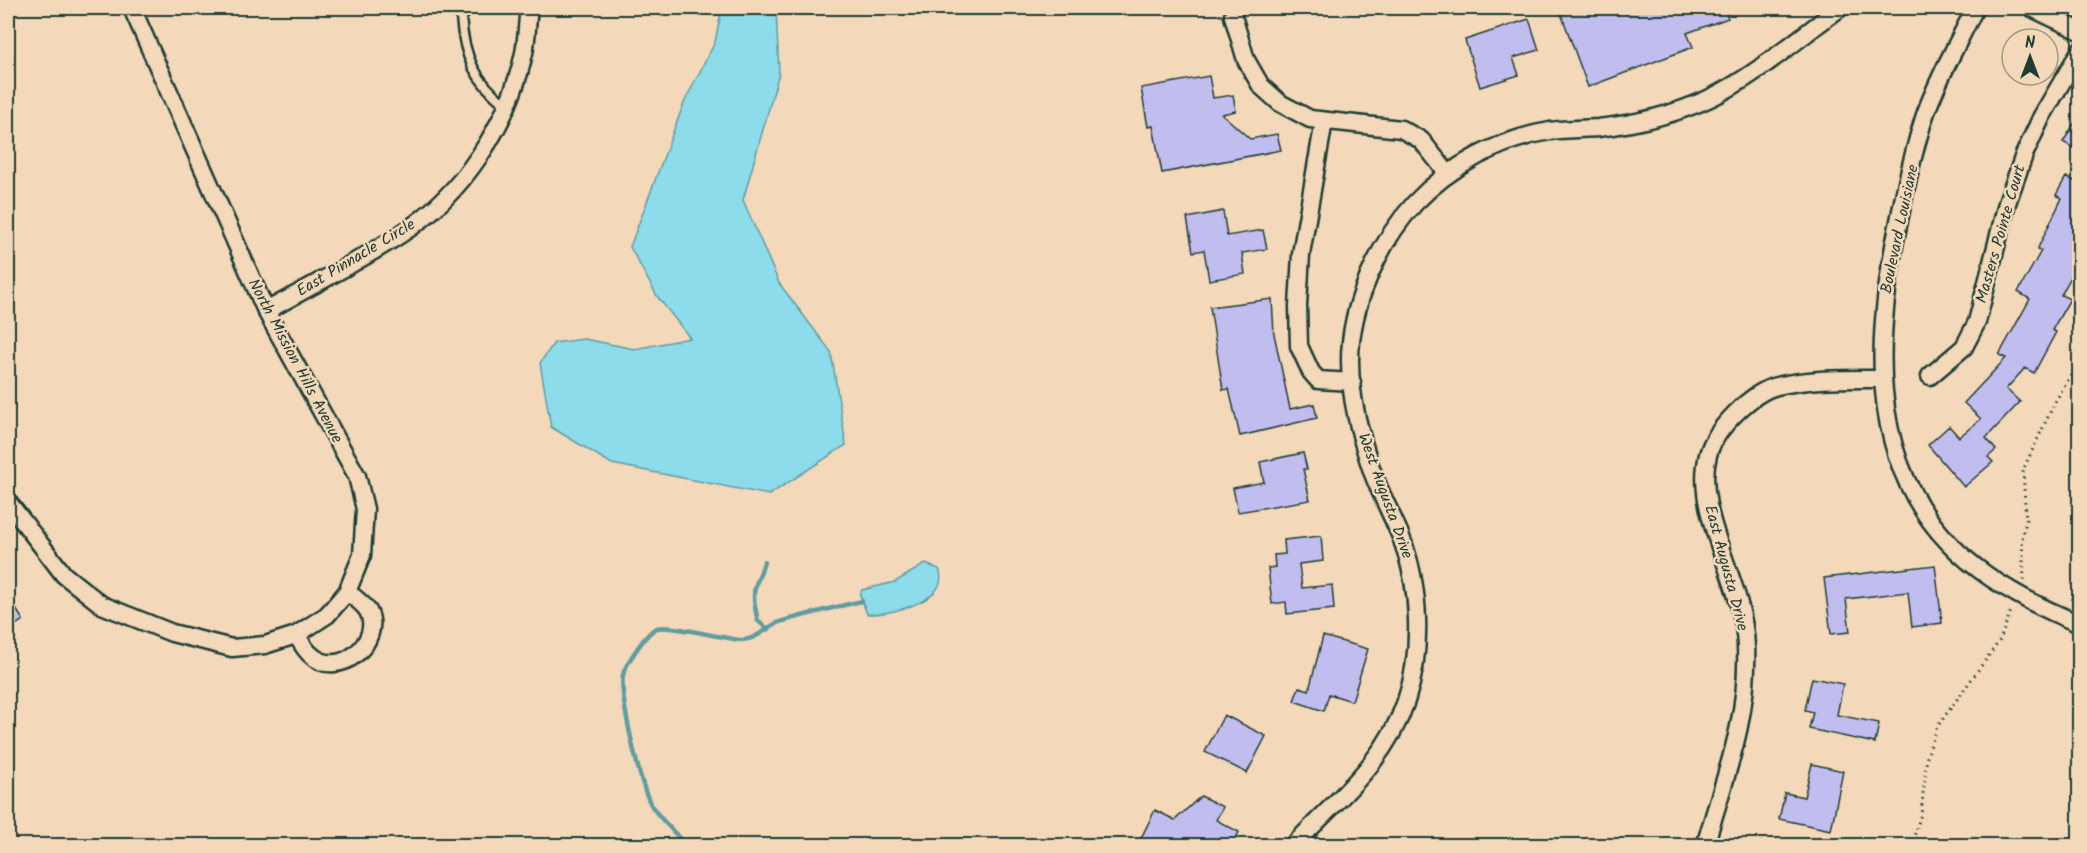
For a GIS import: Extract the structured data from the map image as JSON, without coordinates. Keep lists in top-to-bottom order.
{
  "streets": {
    "street": [
      "Boulevard Louisiane",
      "Masters Pointe Court",
      "East Pinnacle Circle",
      "North Mission Hills Avenue",
      "West Augusta Drive",
      "East Augusta Drive"
    ]
  },
  "crossings": [
    ["Boulevard Louisiane", "East Augusta Drive"],
    ["East Pinnacle Circle", "North Mission Hills Avenue"]
  ],
  "north": "top"
}
